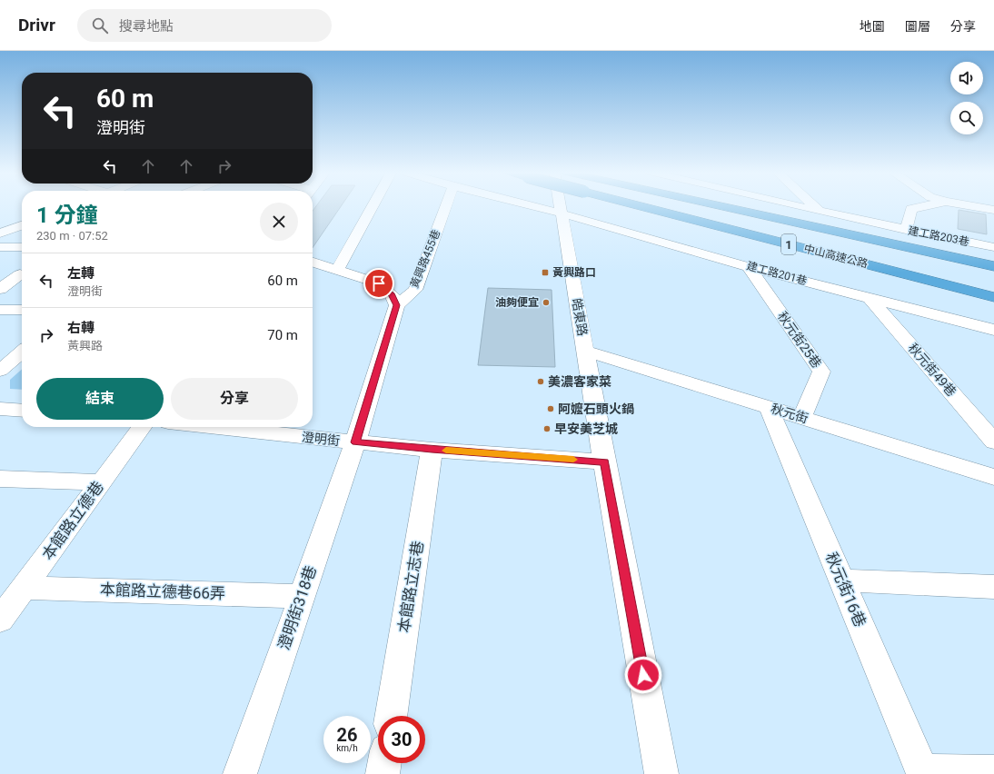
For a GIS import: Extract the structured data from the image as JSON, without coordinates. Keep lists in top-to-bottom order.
{
  "streets": {
    "highway": ["1", "中山高速公路"],
    "street": [
      "建工路203巷",
      "黃興路455巷",
      "建工路201巷",
      "皓東路",
      "秋元街25巷",
      "秋元街49巷",
      "秋元街",
      "澄明街",
      "本館路立德巷",
      "本館路立志巷",
      "秋元街16巷",
      "本館路立德巷66弄",
      "澄明街318巷"
    ]
  },
  "crossings": [
    ["黃興路455巷", "澄明街318巷"],
    ["建工路201巷", "皓東路"],
    ["建工路201巷", "秋元街25巷"],
    ["建工路201巷", "秋元街49巷"],
    ["皓東路", "秋元街"],
    ["皓東路", "澄明街"],
    ["秋元街25巷", "秋元街"],
    ["秋元街", "秋元街16巷"],
    ["澄明街", "本館路立志巷"],
    ["澄明街", "澄明街318巷"],
    ["本館路立德巷", "本館路立德巷66弄"],
    ["本館路立德巷66弄", "澄明街318巷"]
  ],
  "places": {
    "transit": ["黃興路口"],
    "other": [
      "油夠便宜",
      "美濃客家菜",
      "阿嬤石頭火鍋",
      "早安美芝城"
    ]
  },
  "page": {
    "header": "Drivr",
    "search": "搜尋地點",
    "nav": ["地圖", "圖層", "分享"],
    "turn": ["60 m", "澄明街"],
    "heading": ["1 分鐘", "230 m · 07:52"],
    "list": [
      {
        "name": "左轉",
        "note": "澄明街",
        "value": "60 m"
      },
      {
        "name": "右轉",
        "note": "黃興路",
        "value": "70 m"
      }
    ],
    "buttons": ["結束", "分享"],
    "speed": "26 km/h",
    "limit": "30"
  }
}
